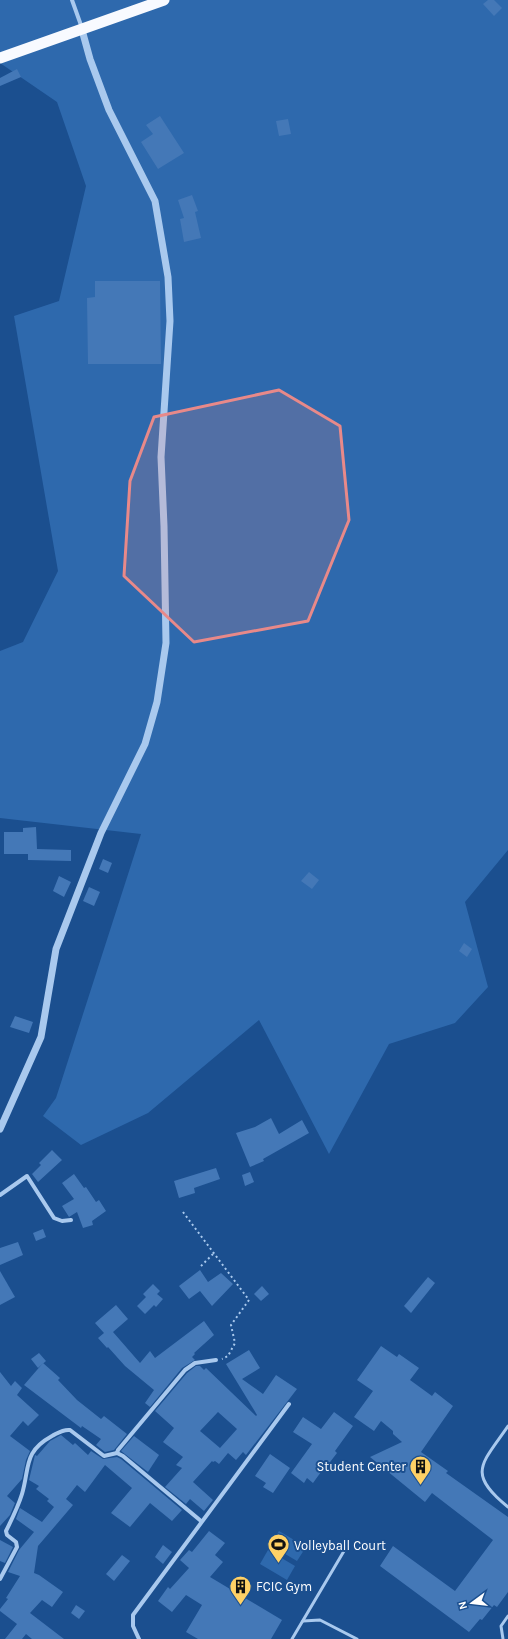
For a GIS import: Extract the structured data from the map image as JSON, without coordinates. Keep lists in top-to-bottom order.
{
  "places": {
    "building": ["Student Center", "FCIC Gym"],
    "sports": ["Volleyball Court"]
  },
  "north": "left"
}
